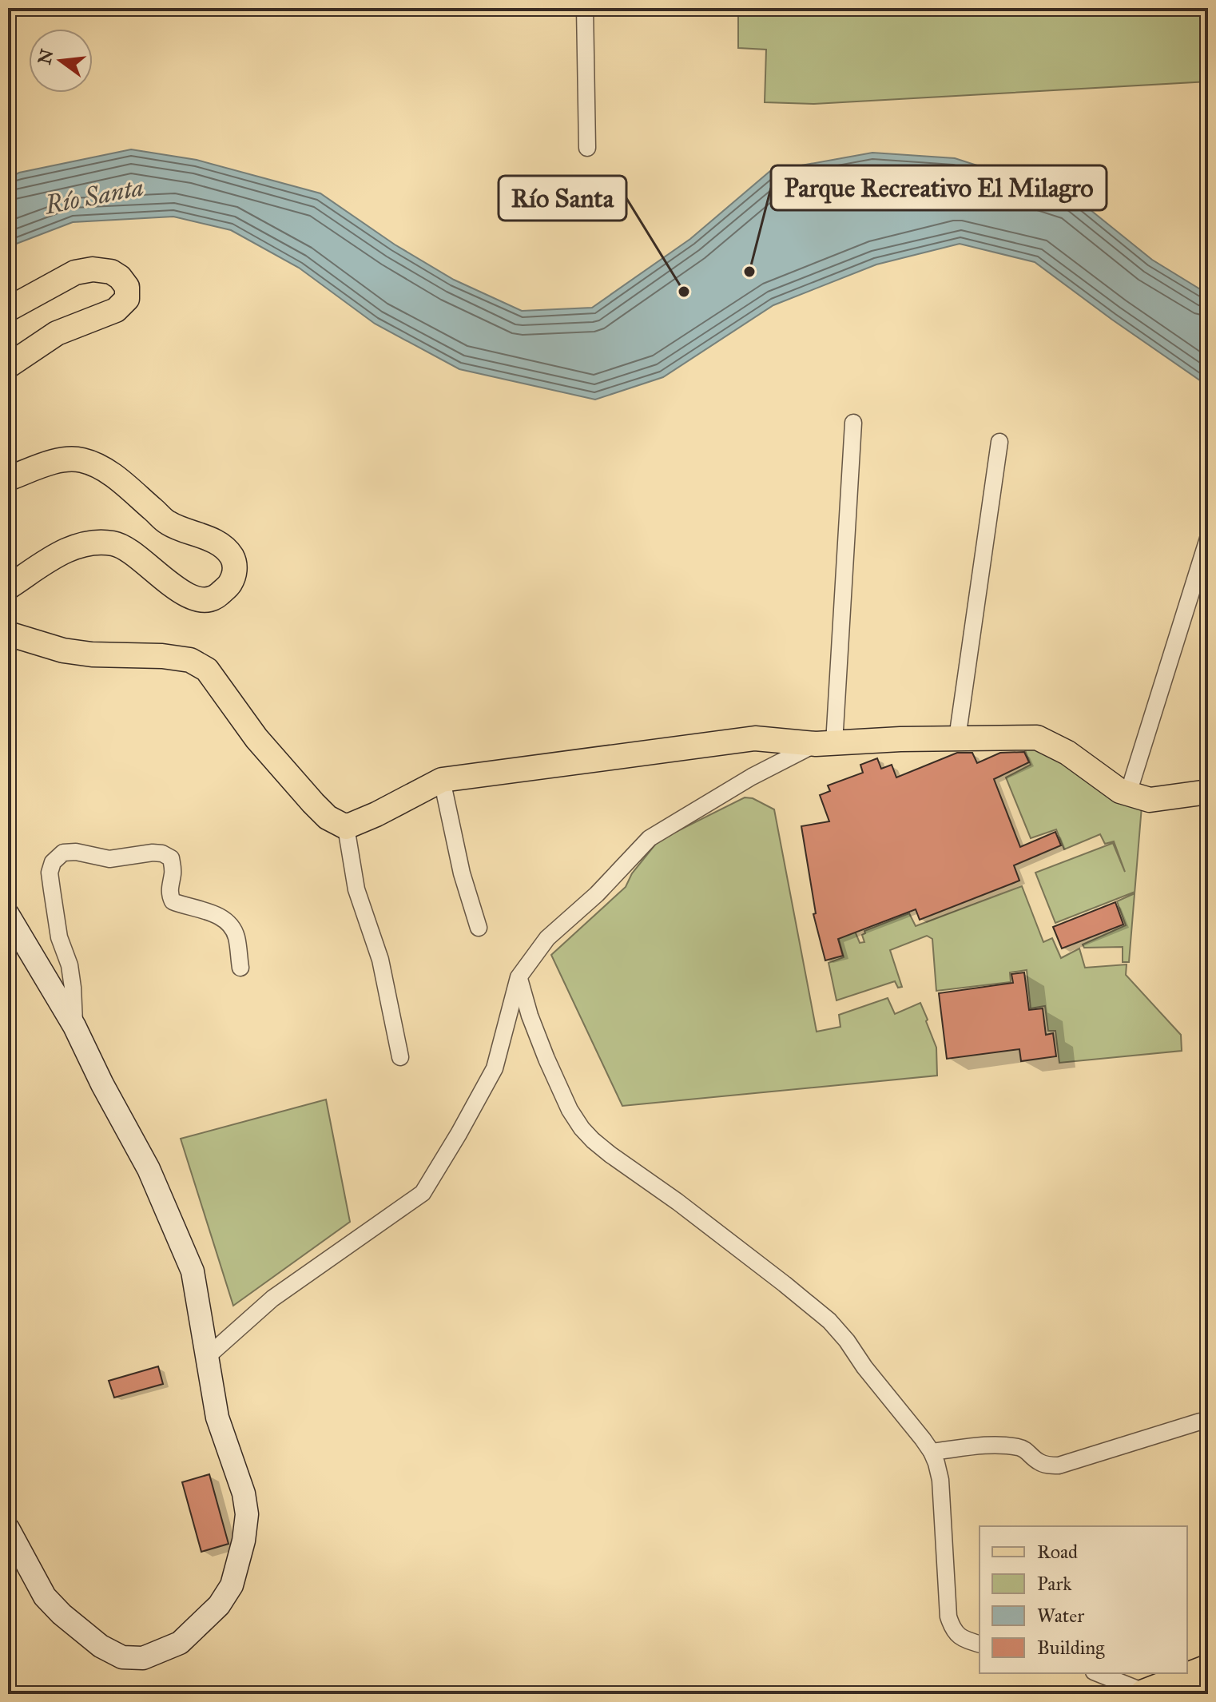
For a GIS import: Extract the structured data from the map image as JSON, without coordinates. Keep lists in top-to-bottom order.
{
  "water": ["Río Santa"],
  "places": ["Parque Recreativo El Milagro", "Río Santa"],
  "legend": [
    "Road",
    "Park",
    "Water",
    "Building"
  ],
  "north": "left"
}
